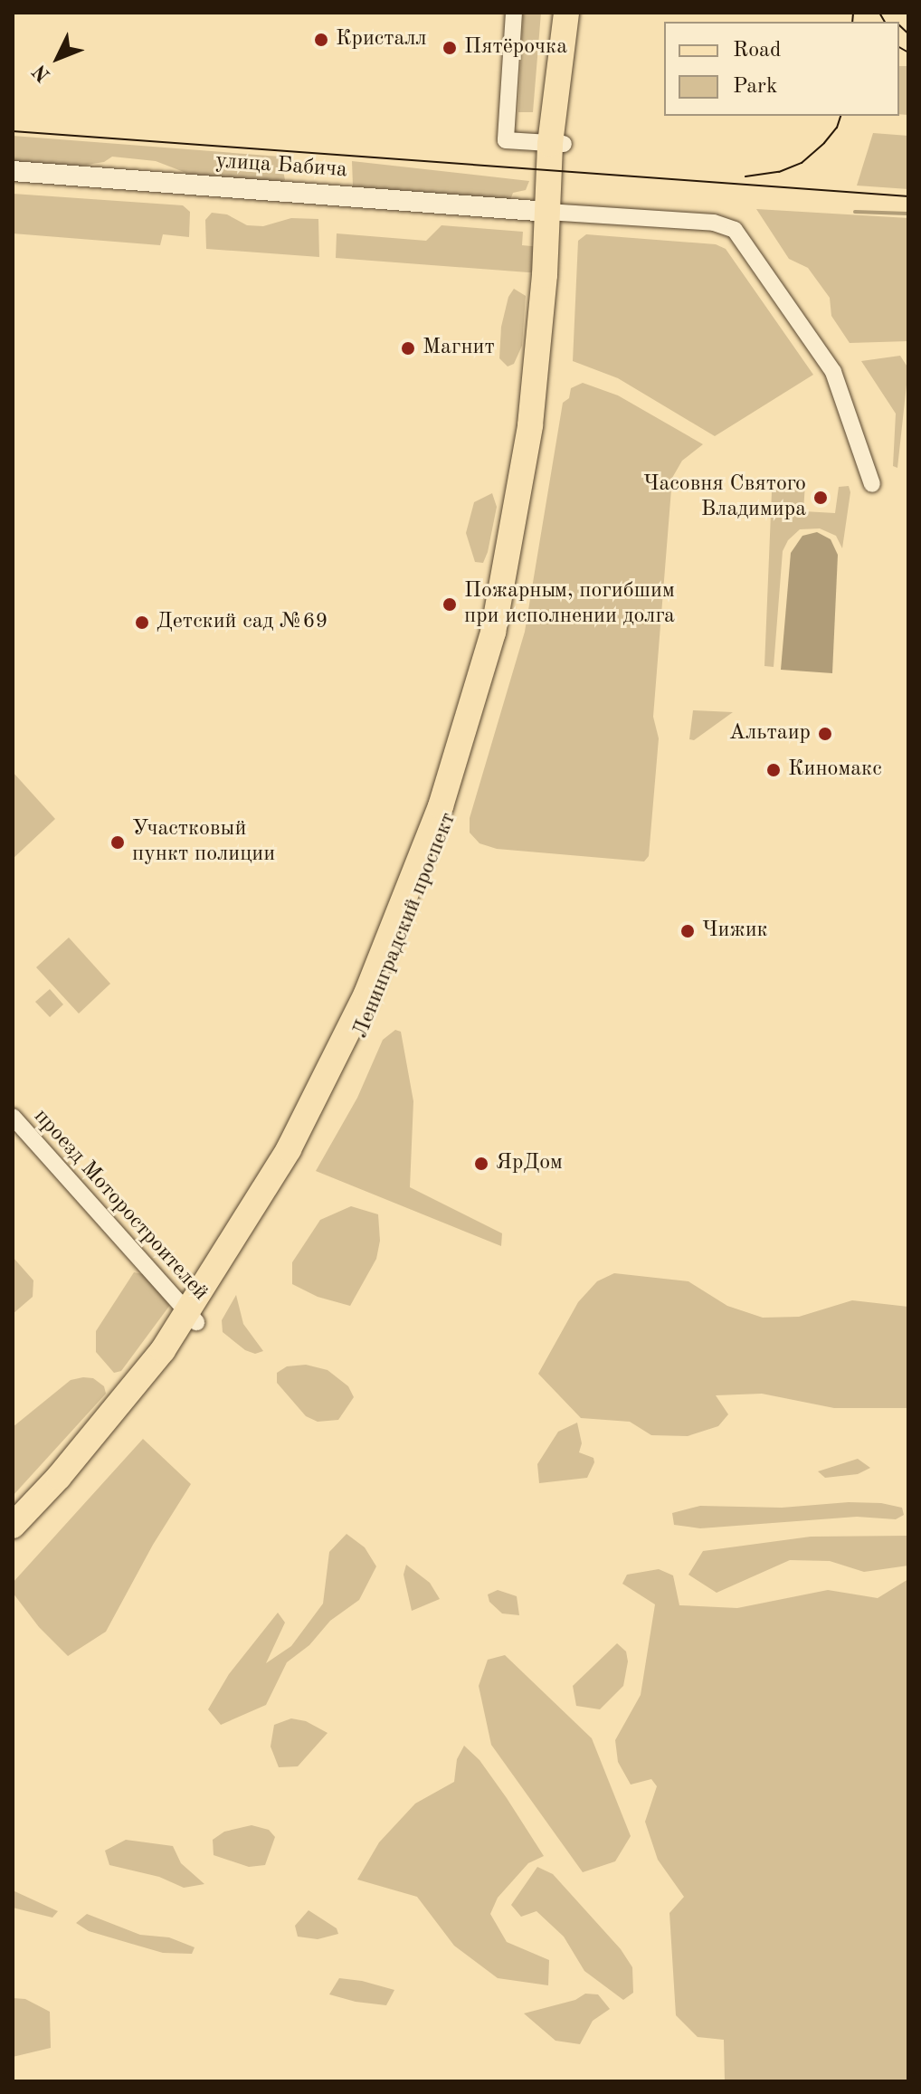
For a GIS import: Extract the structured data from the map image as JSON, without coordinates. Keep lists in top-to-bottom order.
{
  "streets": {
    "main road": ["Ленинградский проспект"],
    "street": ["улица Бабича", "проезд Моторостроителей"]
  },
  "crossings": [
    ["улица Бабича", "Ленинградский проспект"],
    ["Ленинградский проспект", "проезд Моторостроителей"]
  ],
  "places": [
    "Кристалл",
    "Пятёрочка",
    "Магнит",
    "Часовня Святого Владимира",
    "Пожарным, погибшим при исполнении долга",
    "Детский сад №69",
    "Альтаир",
    "Киномакс",
    "Участковый пункт полиции",
    "Чижик",
    "ЯрДом"
  ],
  "legend": ["Road", "Park"],
  "north": "bottom left"
}
